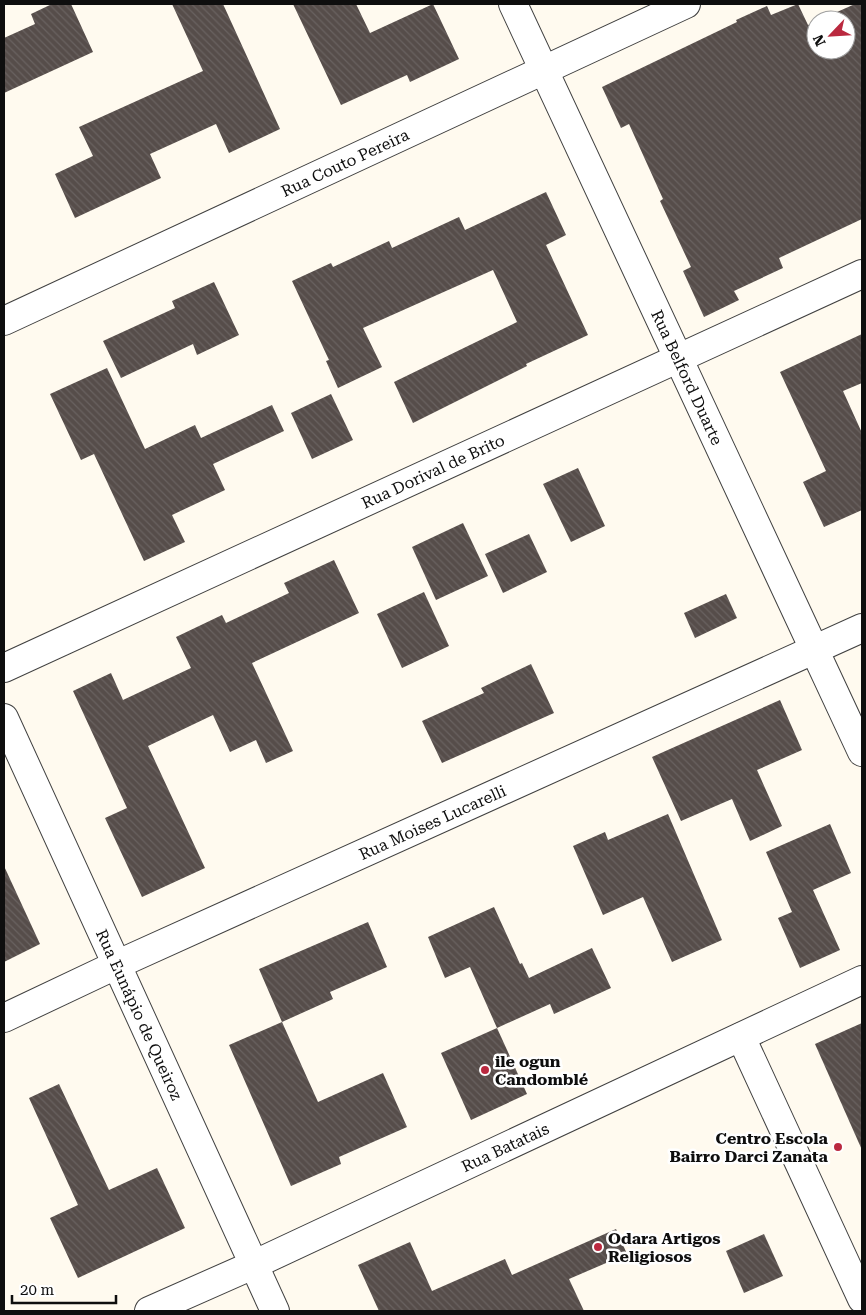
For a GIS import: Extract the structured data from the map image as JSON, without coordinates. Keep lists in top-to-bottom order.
{
  "streets": {
    "street": [
      "Rua Couto Pereira",
      "Rua Belford Duarte",
      "Rua Dorival de Brito",
      "Rua Moises Lucarelli",
      "Rua Eunápio de Queiroz",
      "Rua Batatais"
    ]
  },
  "crossings": [
    ["Rua Couto Pereira", "Rua Belford Duarte"],
    ["Rua Belford Duarte", "Rua Dorival de Brito"],
    ["Rua Belford Duarte", "Rua Moises Lucarelli"],
    ["Rua Moises Lucarelli", "Rua Eunápio de Queiroz"],
    ["Rua Eunápio de Queiroz", "Rua Batatais"]
  ],
  "places": ["ile ogun Candomblé", "Centro Escola Bairro Darci Zanata", "Odara Artigos Religiosos"],
  "scale_bar": "20 m",
  "north": "bottom left"
}
